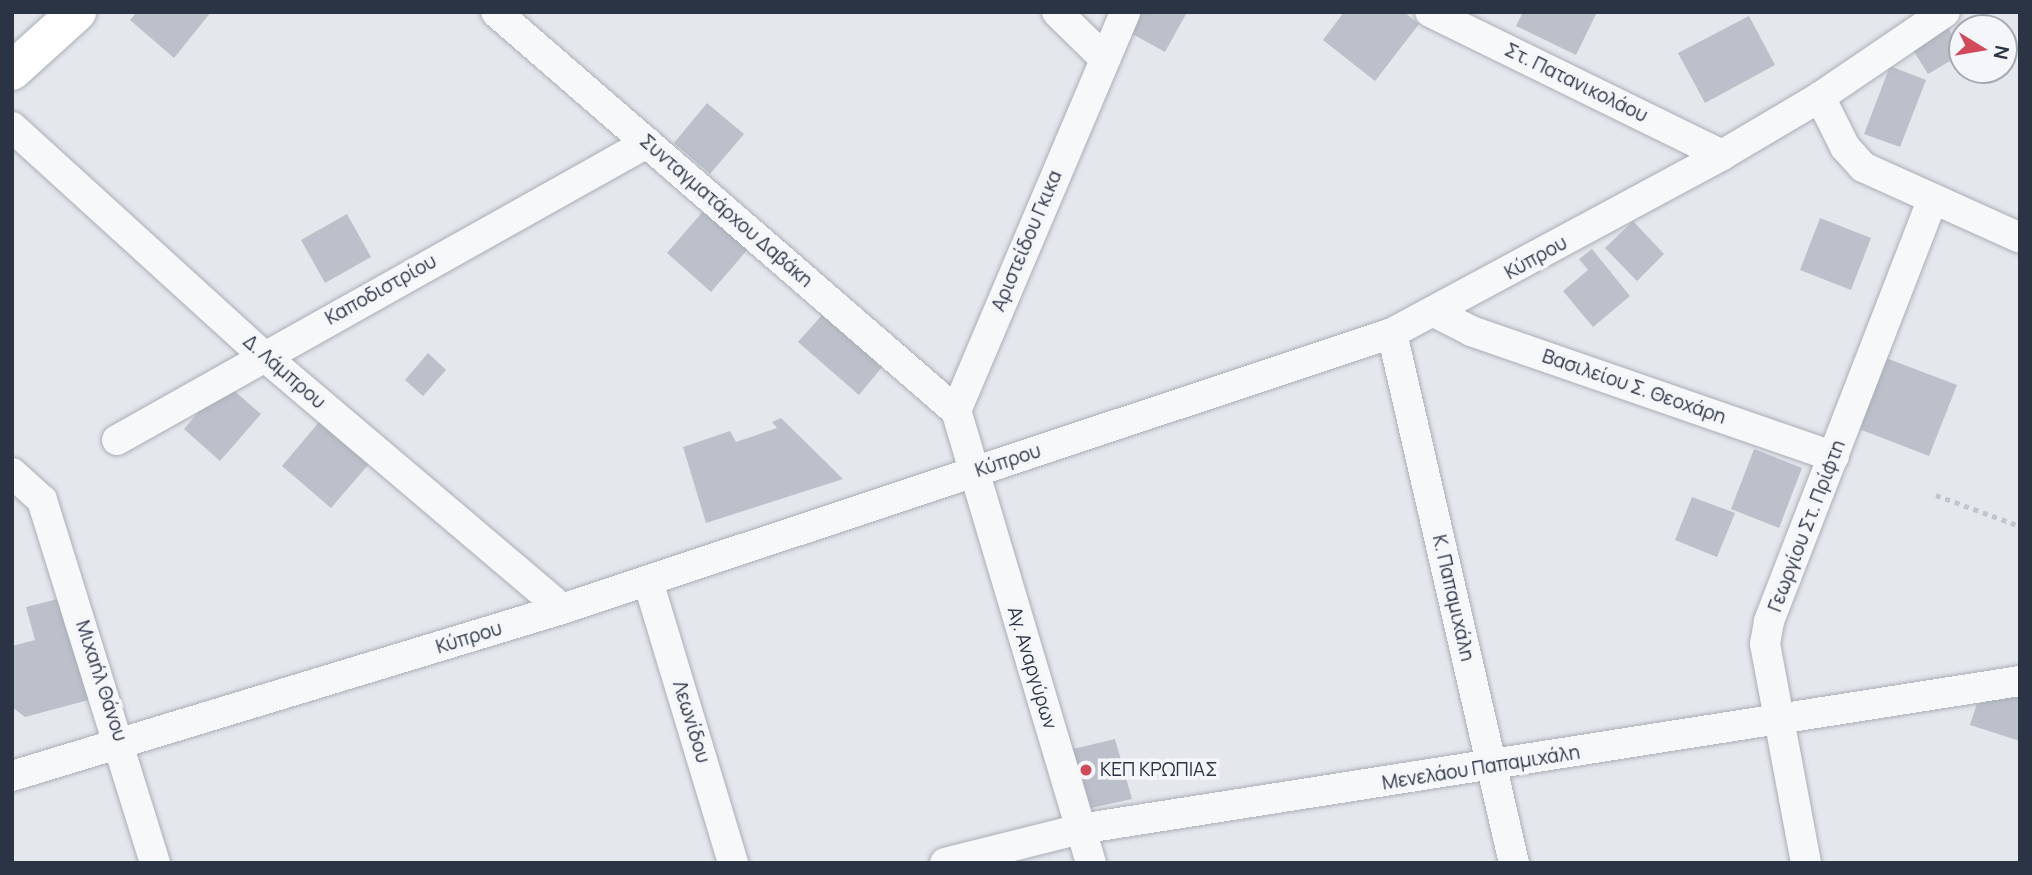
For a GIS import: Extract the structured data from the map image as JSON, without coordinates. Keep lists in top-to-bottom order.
{
  "streets": {
    "street": [
      "Στ. Πατανικολάου",
      "Συνταγματάρχου Δαβάκη",
      "Αριστείδου Γκικα",
      "Κύπρου",
      "Καποδιστρίου",
      "Δ. Λάμπρου",
      "Βασιλείου Σ. Θεοχάρη",
      "Γεωργίου Στ. Πρίφτη",
      "Κ. Παπαμιχάλη",
      "Αγ. Αναργύρων",
      "Μιχαήλ Θάνου",
      "Λεωνίδου",
      "Μενελάου Παπαμιχάλη"
    ]
  },
  "crossings": [
    ["Στ. Πατανικολάου", "Κύπρου"],
    ["Συνταγματάρχου Δαβάκη", "Αριστείδου Γκικα"],
    ["Συνταγματάρχου Δαβάκη", "Καποδιστρίου"],
    ["Κύπρου", "Δ. Λάμπρου"],
    ["Κύπρου", "Βασιλείου Σ. Θεοχάρη"],
    ["Κύπρου", "Κ. Παπαμιχάλη"],
    ["Κύπρου", "Αγ. Αναργύρων"],
    ["Κύπρου", "Μιχαήλ Θάνου"],
    ["Κύπρου", "Λεωνίδου"],
    ["Καποδιστρίου", "Δ. Λάμπρου"],
    ["Βασιλείου Σ. Θεοχάρη", "Γεωργίου Στ. Πρίφτη"],
    ["Γεωργίου Στ. Πρίφτη", "Μενελάου Παπαμιχάλη"],
    ["Κ. Παπαμιχάλη", "Μενελάου Παπαμιχάλη"],
    ["Αγ. Αναργύρων", "Μενελάου Παπαμιχάλη"]
  ],
  "places": ["ΚΕΠ ΚΡΩΠΙΑΣ"],
  "north": "right"
}
